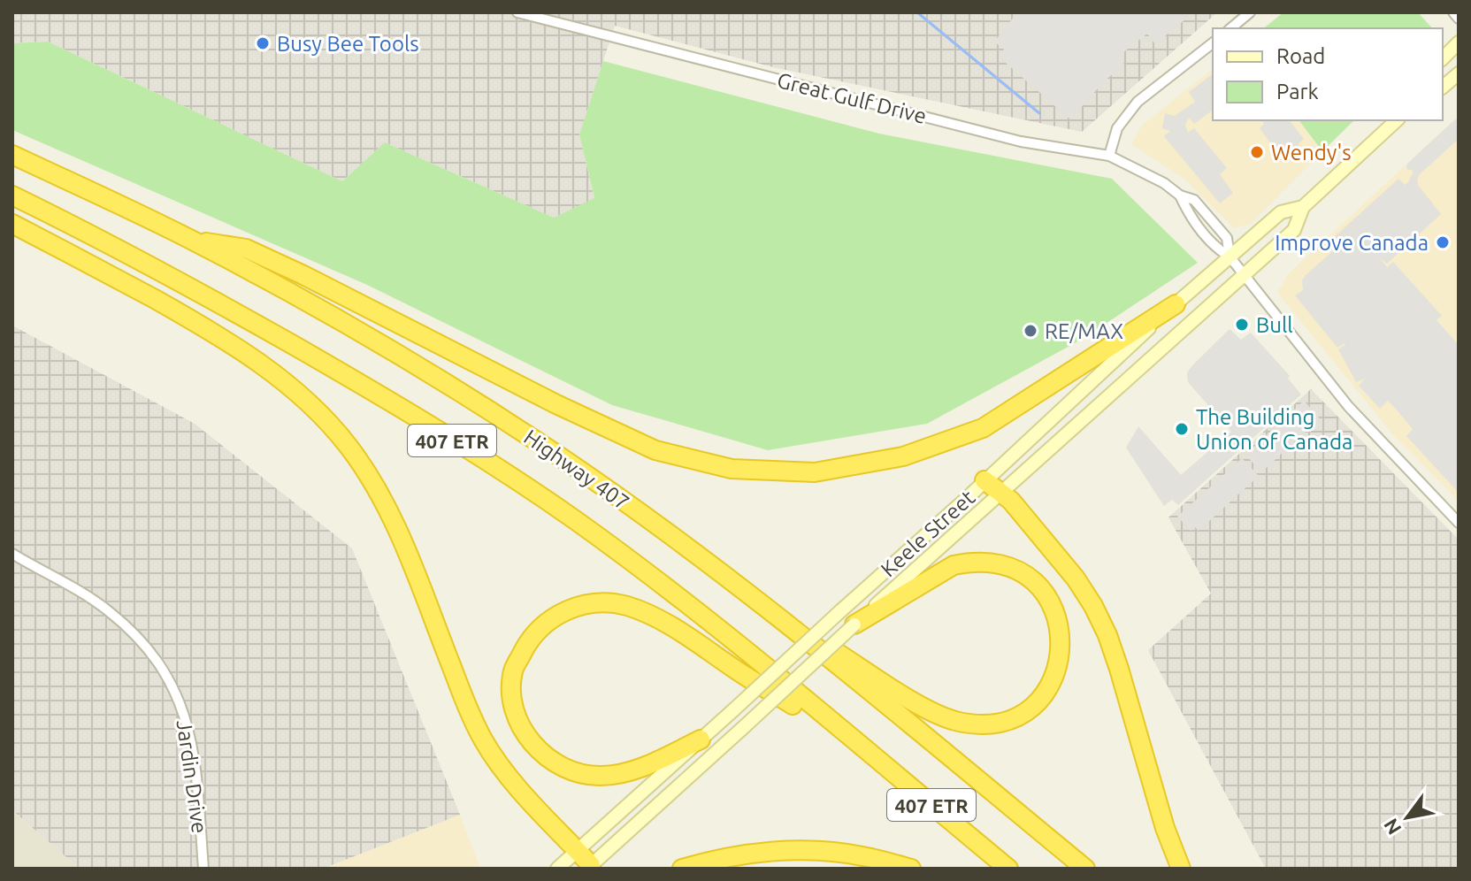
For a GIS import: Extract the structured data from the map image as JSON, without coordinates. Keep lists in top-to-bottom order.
{
  "streets": {
    "highway": ["407 ETR", "Highway 407"],
    "main road": ["Keele Street"],
    "street": ["Great Gulf Drive", "Jardin Drive"]
  },
  "crossings": [
    ["Great Gulf Drive", "Keele Street"]
  ],
  "places": [
    "Busy Bee Tools",
    "Wendy's",
    "Improve Canada",
    "Bull",
    "RE/MAX",
    "The Building Union of Canada"
  ],
  "legend": ["Road", "Park"],
  "north": "bottom left"
}
